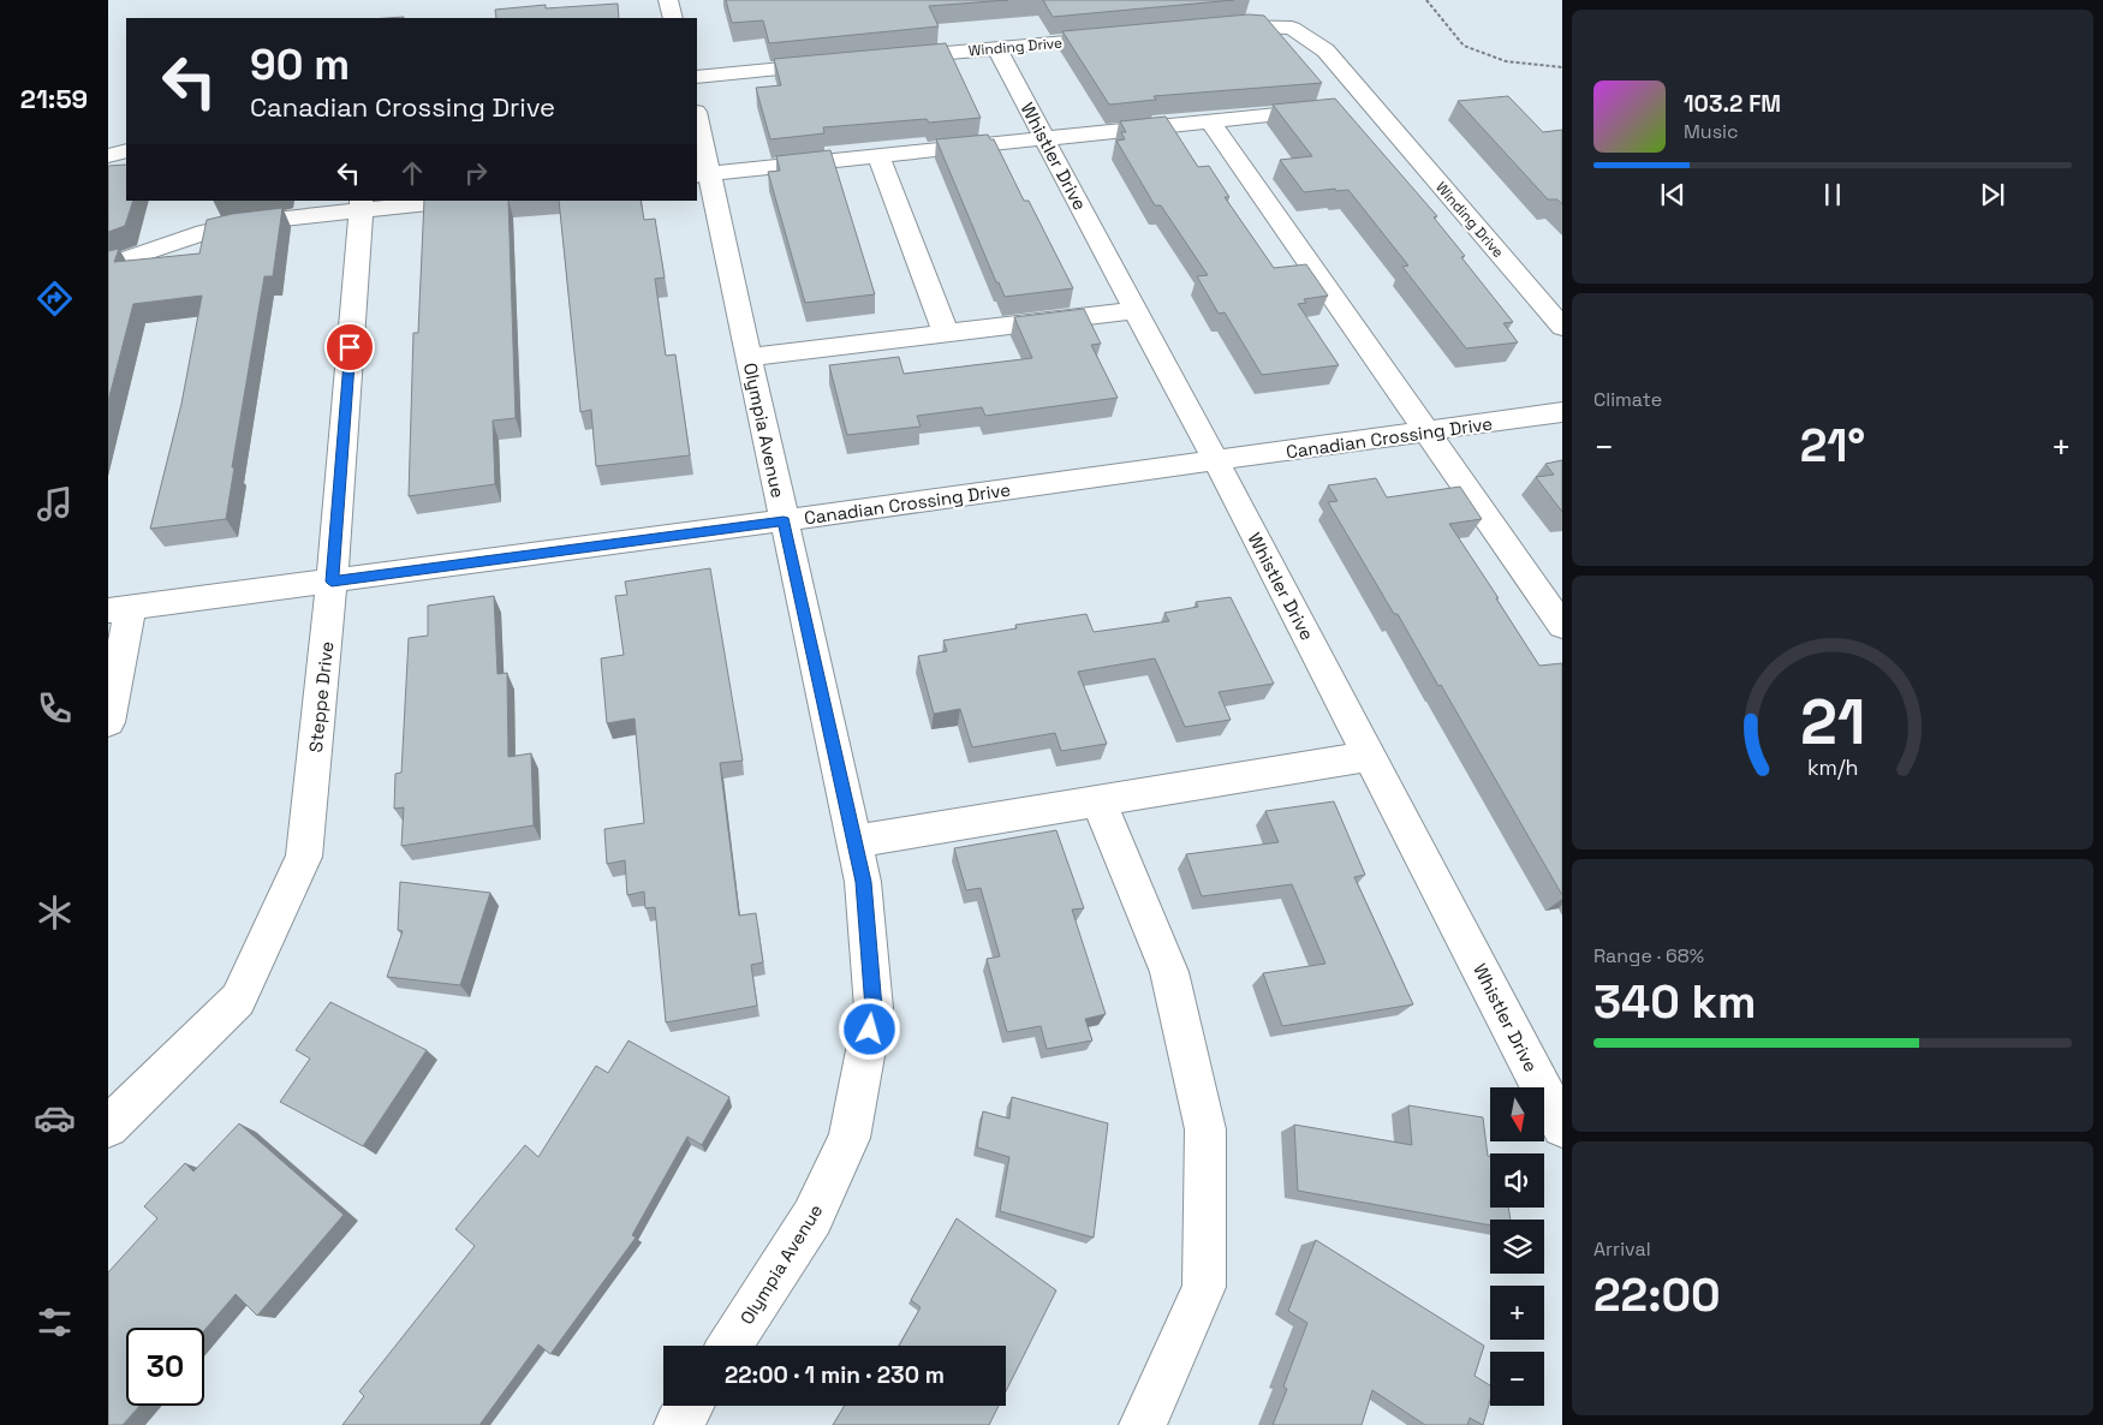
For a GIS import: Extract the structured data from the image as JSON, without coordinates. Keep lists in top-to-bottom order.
{
  "streets": {
    "street": [
      "Winding Drive",
      "Whistler Drive",
      "Olympia Avenue",
      "Canadian Crossing Drive",
      "Steppe Drive"
    ]
  },
  "crossings": [
    ["Winding Drive", "Whistler Drive"],
    ["Whistler Drive", "Canadian Crossing Drive"],
    ["Olympia Avenue", "Canadian Crossing Drive"],
    ["Canadian Crossing Drive", "Steppe Drive"]
  ],
  "north": "bottom",
  "page": {
    "tabs": "21:59",
    "turn": ["90 m", "Canadian Crossing Drive"],
    "song": ["103.2 FM", "Music"],
    "tile": [
      "Climate",
      ["Range · 68%", "340 km"],
      ["Arrival", "22:00"]
    ],
    "heat": ["−", "21°", "+"],
    "map_buttons": ["+", "−"],
    "limit": "30",
    "trip": "22:00 · 1 min · 230 m",
    "gauge": ["21", "km/h"]
  }
}
